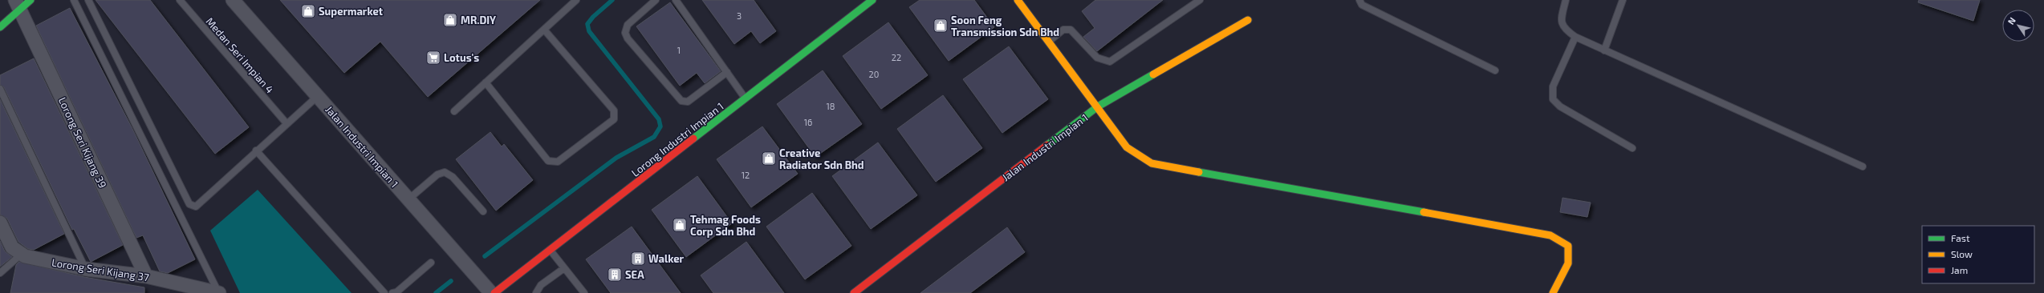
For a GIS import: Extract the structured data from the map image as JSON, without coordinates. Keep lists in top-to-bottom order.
{
  "streets": {
    "street": [
      "Lorong Industri Impian 1",
      "Lorong Seri Kijang 39",
      "Jalan Industri Impian 1",
      "Lorong Seri Kijang 37"
    ],
    "lane": ["Medan Seri Impian 4"]
  },
  "crossings": [
    ["Lorong Seri Kijang 39", "Lorong Seri Kijang 37"]
  ],
  "places": {
    "shop": [
      "Supermarket",
      "MR.DIY",
      "Soon Feng Transmission Sdn Bhd",
      "Creative Radiator Sdn Bhd",
      "Tehmag Foods Corp Sdn Bhd"
    ],
    "supermarket": ["Lotus's"],
    "building": ["Walker", "SEA"]
  },
  "house_numbers": [
    "3",
    "1",
    "22",
    "20",
    "18",
    "16",
    "12"
  ],
  "legend": ["Fast", "Slow", "Jam"],
  "north": "top left"
}
